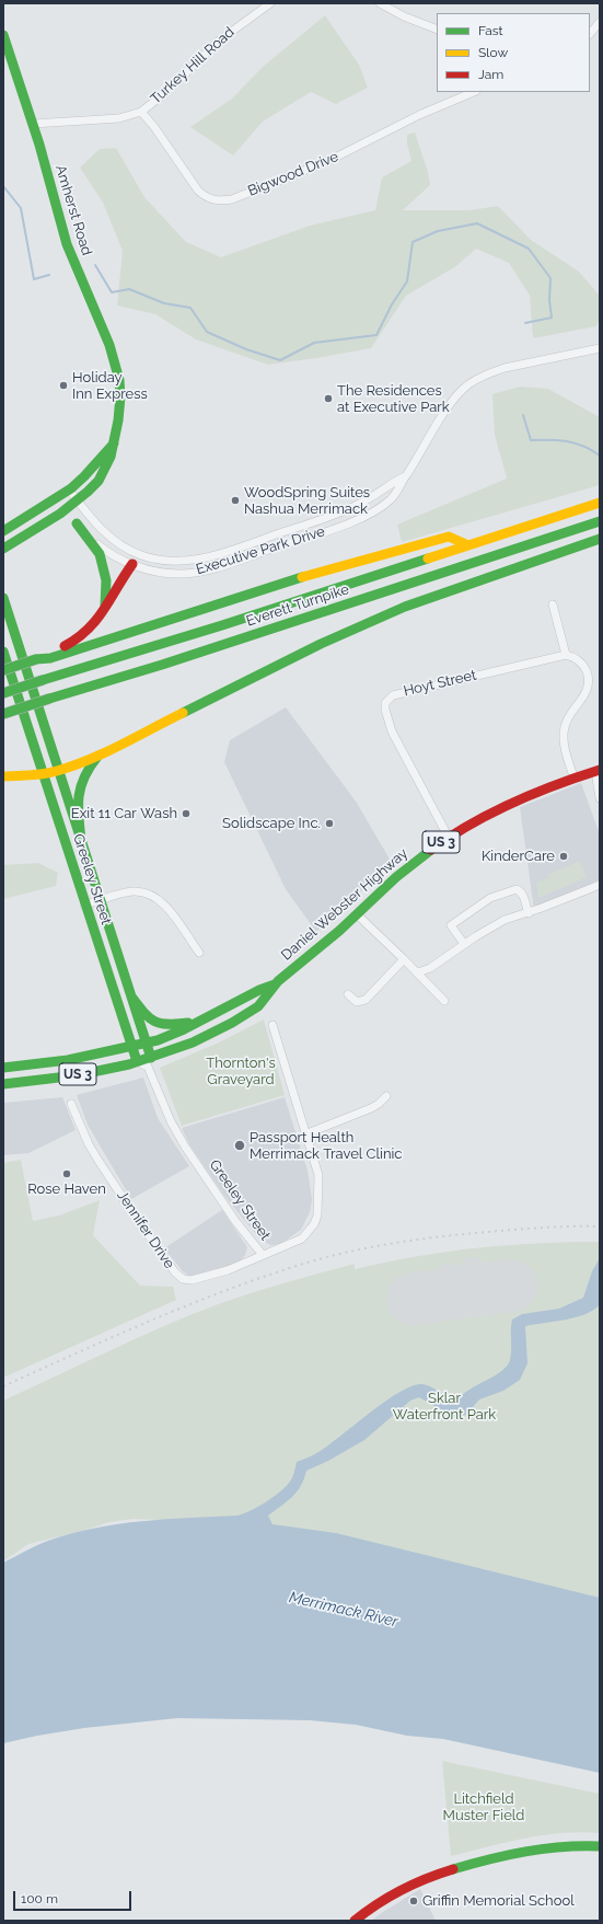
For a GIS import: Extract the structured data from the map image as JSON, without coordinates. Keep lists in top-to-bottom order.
{
  "streets": {
    "main road": [
      "Amherst Road",
      "Everett Turnpike",
      "US 3",
      "Greeley Street",
      "Daniel Webster Highway"
    ],
    "street": [
      "Turkey Hill Road",
      "Bigwood Drive",
      "Executive Park Drive",
      "Hoyt Street",
      "Jennifer Drive"
    ]
  },
  "crossings": [
    ["Turkey Hill Road", "Bigwood Drive"],
    ["Turkey Hill Road", "Amherst Road"],
    ["Amherst Road", "Executive Park Drive"],
    ["Hoyt Street", "Daniel Webster Highway"],
    ["Greeley Street", "Daniel Webster Highway"],
    ["Greeley Street", "Jennifer Drive"]
  ],
  "water": ["Merrimack River"],
  "parks": ["Thornton's Graveyard", "Sklar Waterfront Park", "Litchfield Muster Field"],
  "places": [
    "Holiday Inn Express",
    "The Residences at Executive Park",
    "WoodSpring Suites Nashua Merrimack",
    "Exit 11 Car Wash",
    "Solidscape Inc.",
    "KinderCare",
    "Passport Health Merrimack Travel Clinic",
    "Rose Haven",
    "Griffin Memorial School"
  ],
  "legend": ["Fast", "Slow", "Jam"],
  "scale_bar": "100 m"
}
